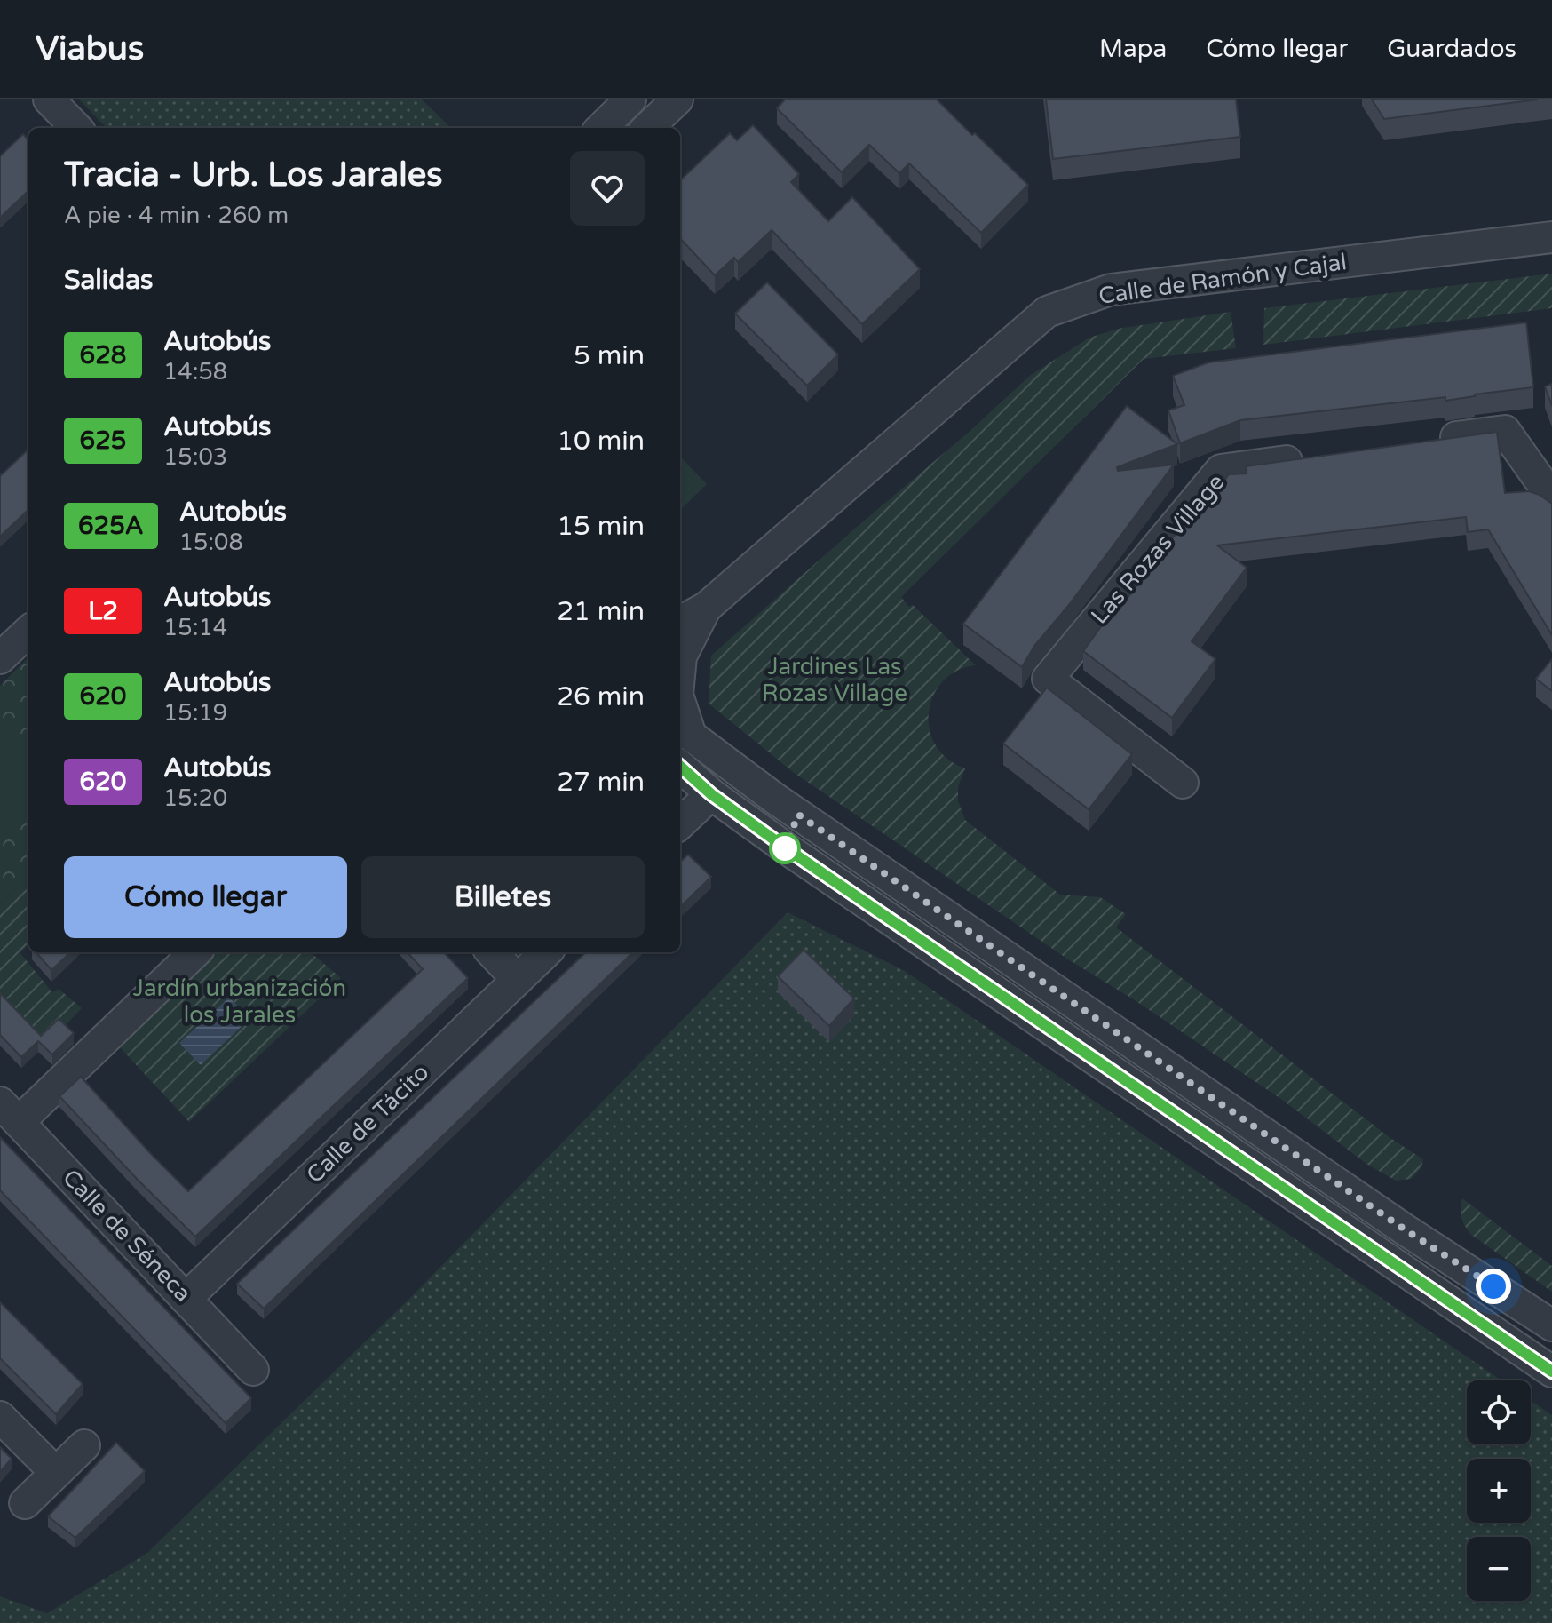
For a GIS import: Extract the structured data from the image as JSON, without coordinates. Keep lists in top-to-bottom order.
{
  "streets": {
    "street": [
      "Calle de Ramón y Cajal",
      "Las Rozas Village",
      "Calle de Tácito",
      "Calle de Séneca"
    ]
  },
  "crossings": [
    ["Calle de Tácito", "Calle de Séneca"]
  ],
  "parks": ["Jardines Las Rozas Village", "Jardín urbanización los Jarales"],
  "lines": ["bus line 628"],
  "page": {
    "header": "Viabus",
    "nav": ["Mapa", "Cómo llegar", "Guardados"],
    "heading": [
      ["Tracia - Urb. Los Jarales", "A pie · 4 min · 260 m"],
      "Salidas"
    ],
    "list": [
      {
        "mark": "628",
        "name": "Autobús",
        "note": "14:58",
        "value": "5 min"
      },
      {
        "mark": "625",
        "name": "Autobús",
        "note": "15:03",
        "value": "10 min"
      },
      {
        "mark": "625A",
        "name": "Autobús",
        "note": "15:08",
        "value": "15 min"
      },
      {
        "mark": "L2",
        "name": "Autobús",
        "note": "15:14",
        "value": "21 min"
      },
      {
        "mark": "620",
        "name": "Autobús",
        "note": "15:19",
        "value": "26 min"
      },
      {
        "mark": "620",
        "name": "Autobús",
        "note": "15:20",
        "value": "27 min"
      }
    ],
    "buttons": ["Cómo llegar", "Billetes"],
    "map_buttons": ["+", "−"]
  }
}
